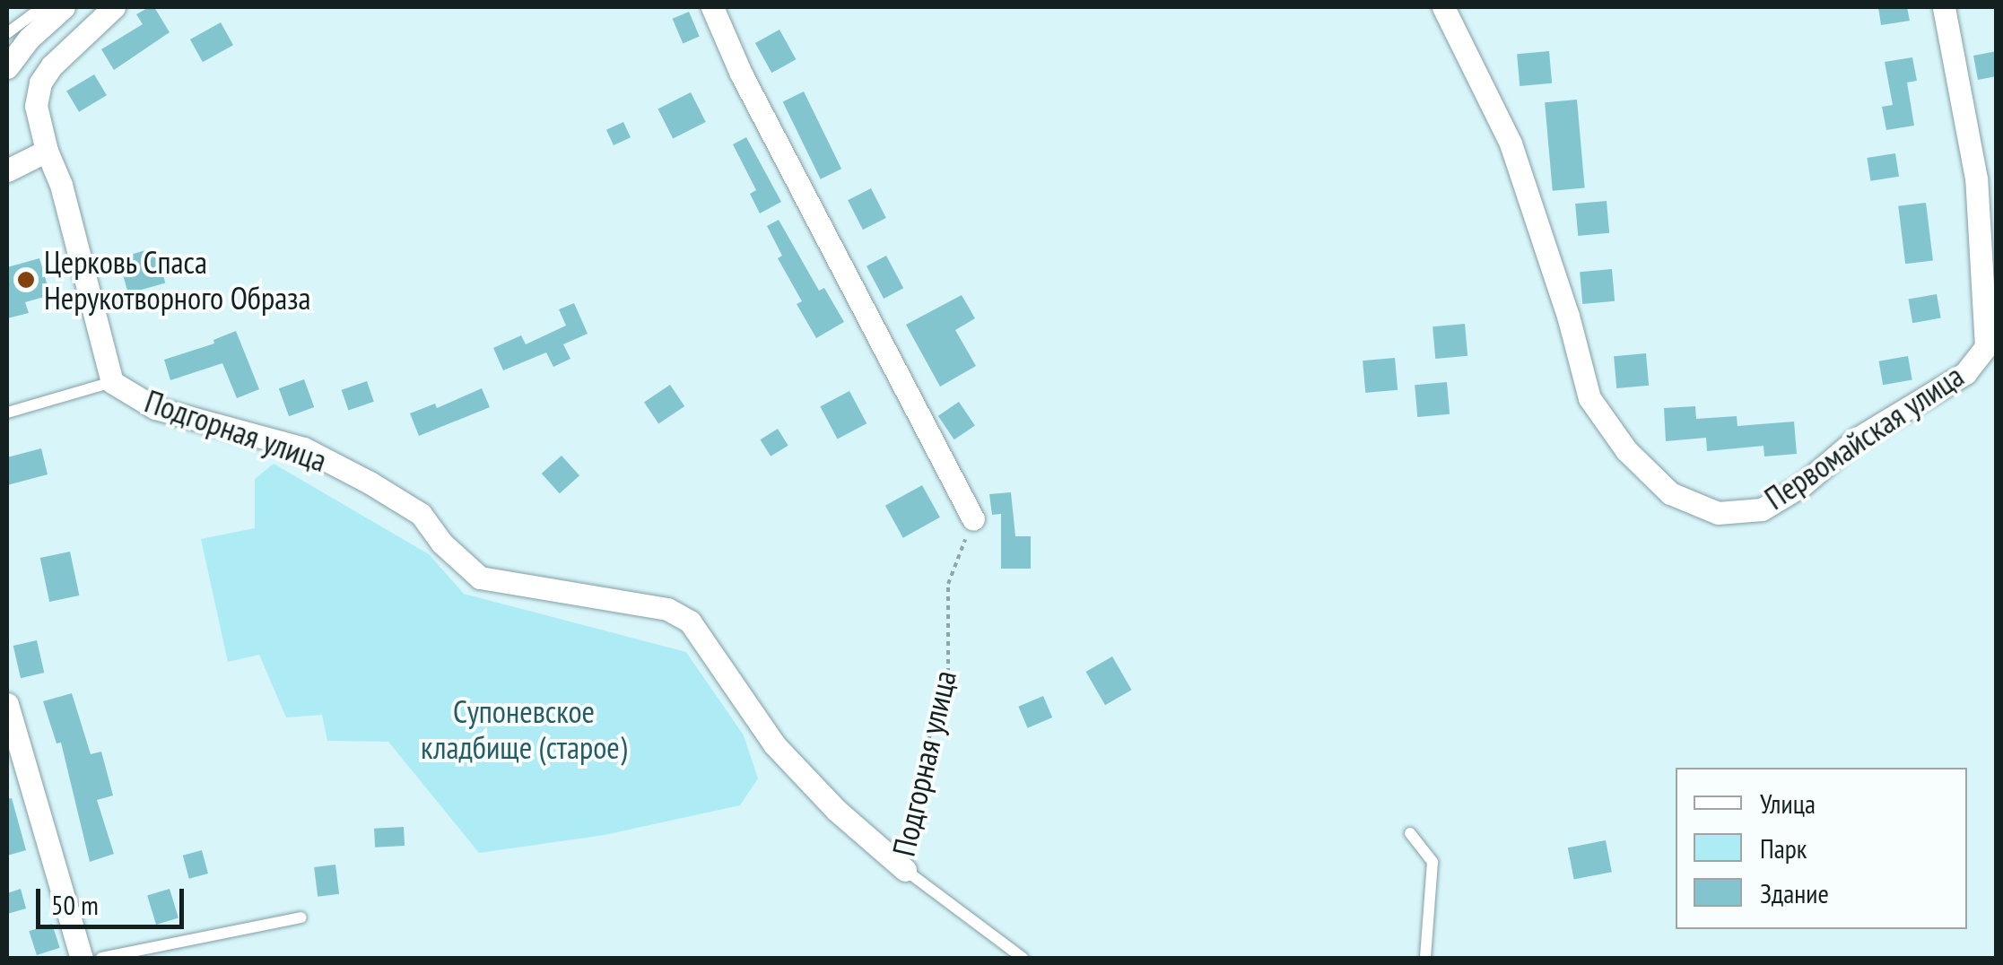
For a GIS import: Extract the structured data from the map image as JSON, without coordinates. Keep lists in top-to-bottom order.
{
  "streets": {
    "street": ["Подгорная улица", "Первомайская улица"]
  },
  "parks": ["Супоневское кладбище (старое)"],
  "places": ["Церковь Спаса Нерукотворного Образа"],
  "legend": ["Улица", "Парк", "Здание"],
  "scale_bar": "50 m"
}
